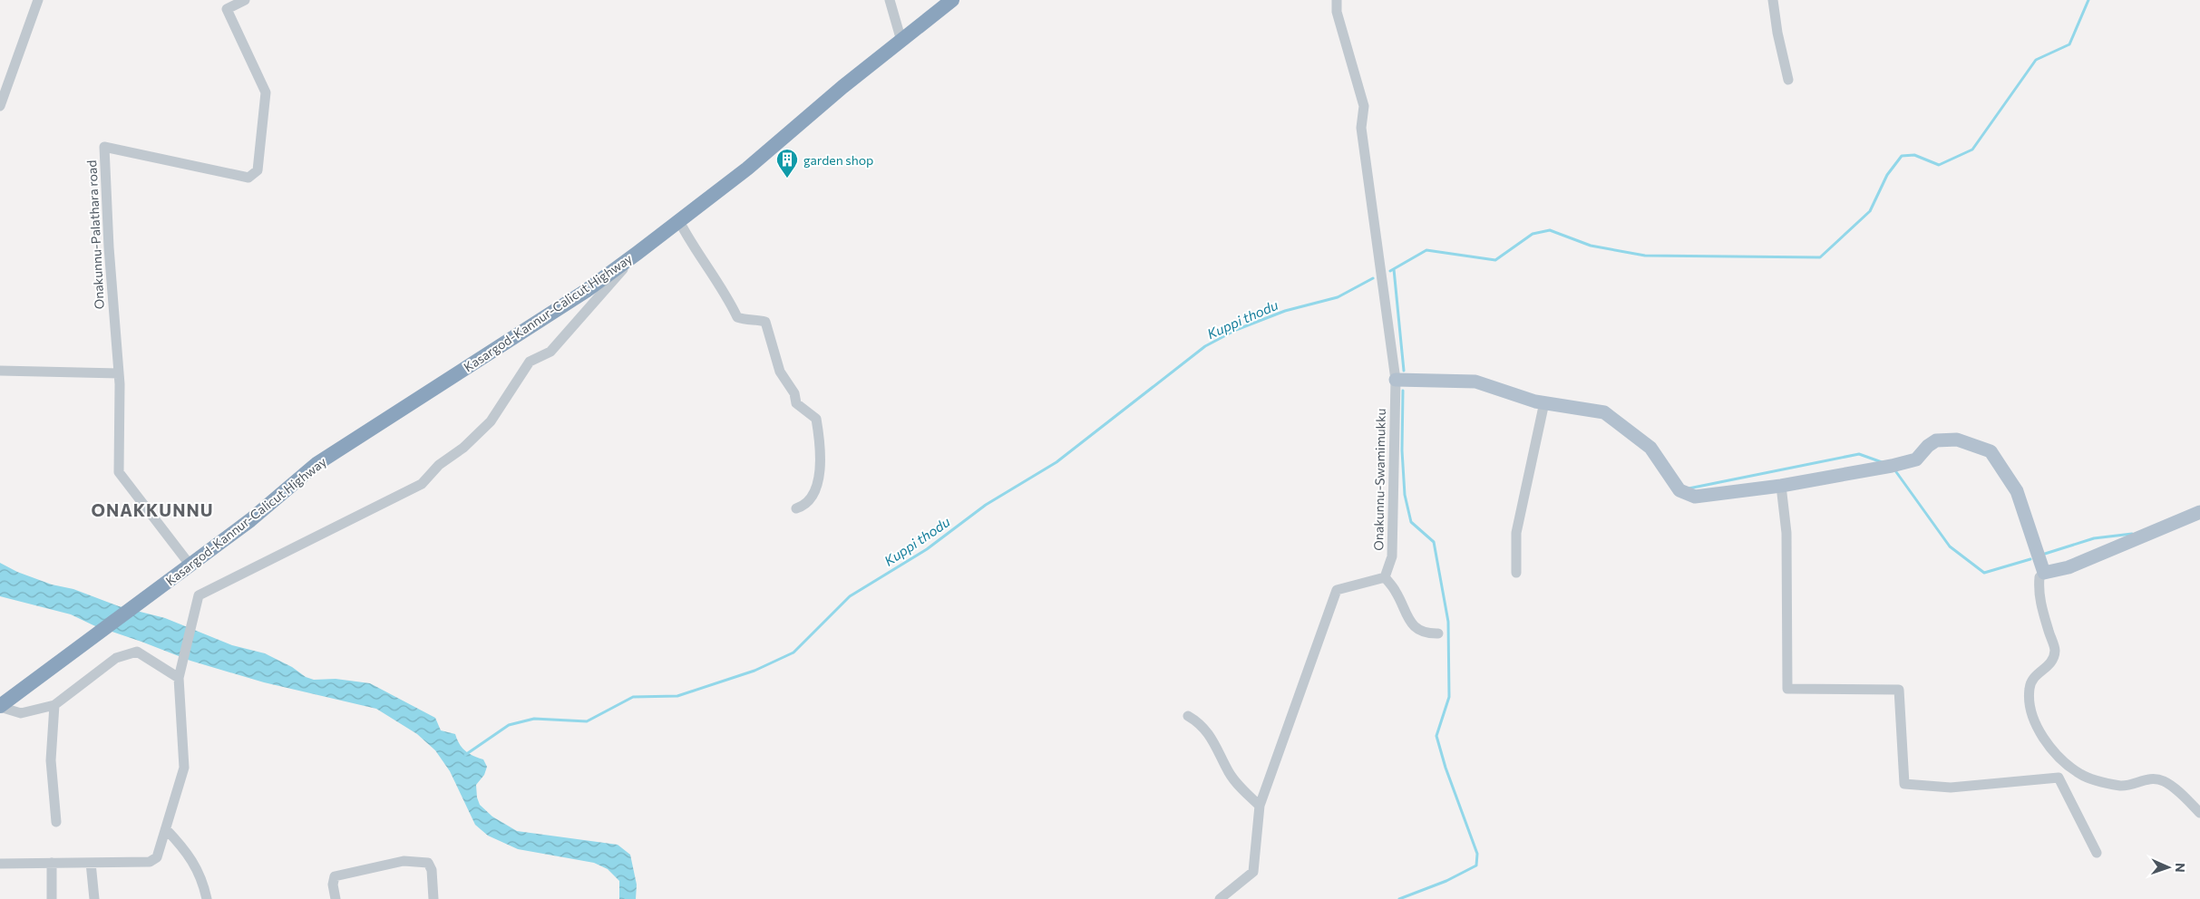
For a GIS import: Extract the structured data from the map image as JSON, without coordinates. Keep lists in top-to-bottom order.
{
  "streets": {
    "highway": ["Kasargod-Kannur-Calicut Highway"],
    "street": ["Onakunnu-Palathara road", "Onakunnu-Swamimukku"]
  },
  "crossings": [
    ["Onakunnu-Palathara road", "Kasargod-Kannur-Calicut Highway"]
  ],
  "districts": ["ONAKKUNNU"],
  "water": ["Kuppi thodu"],
  "places": {
    "building": ["garden shop"]
  },
  "north": "right"
}
